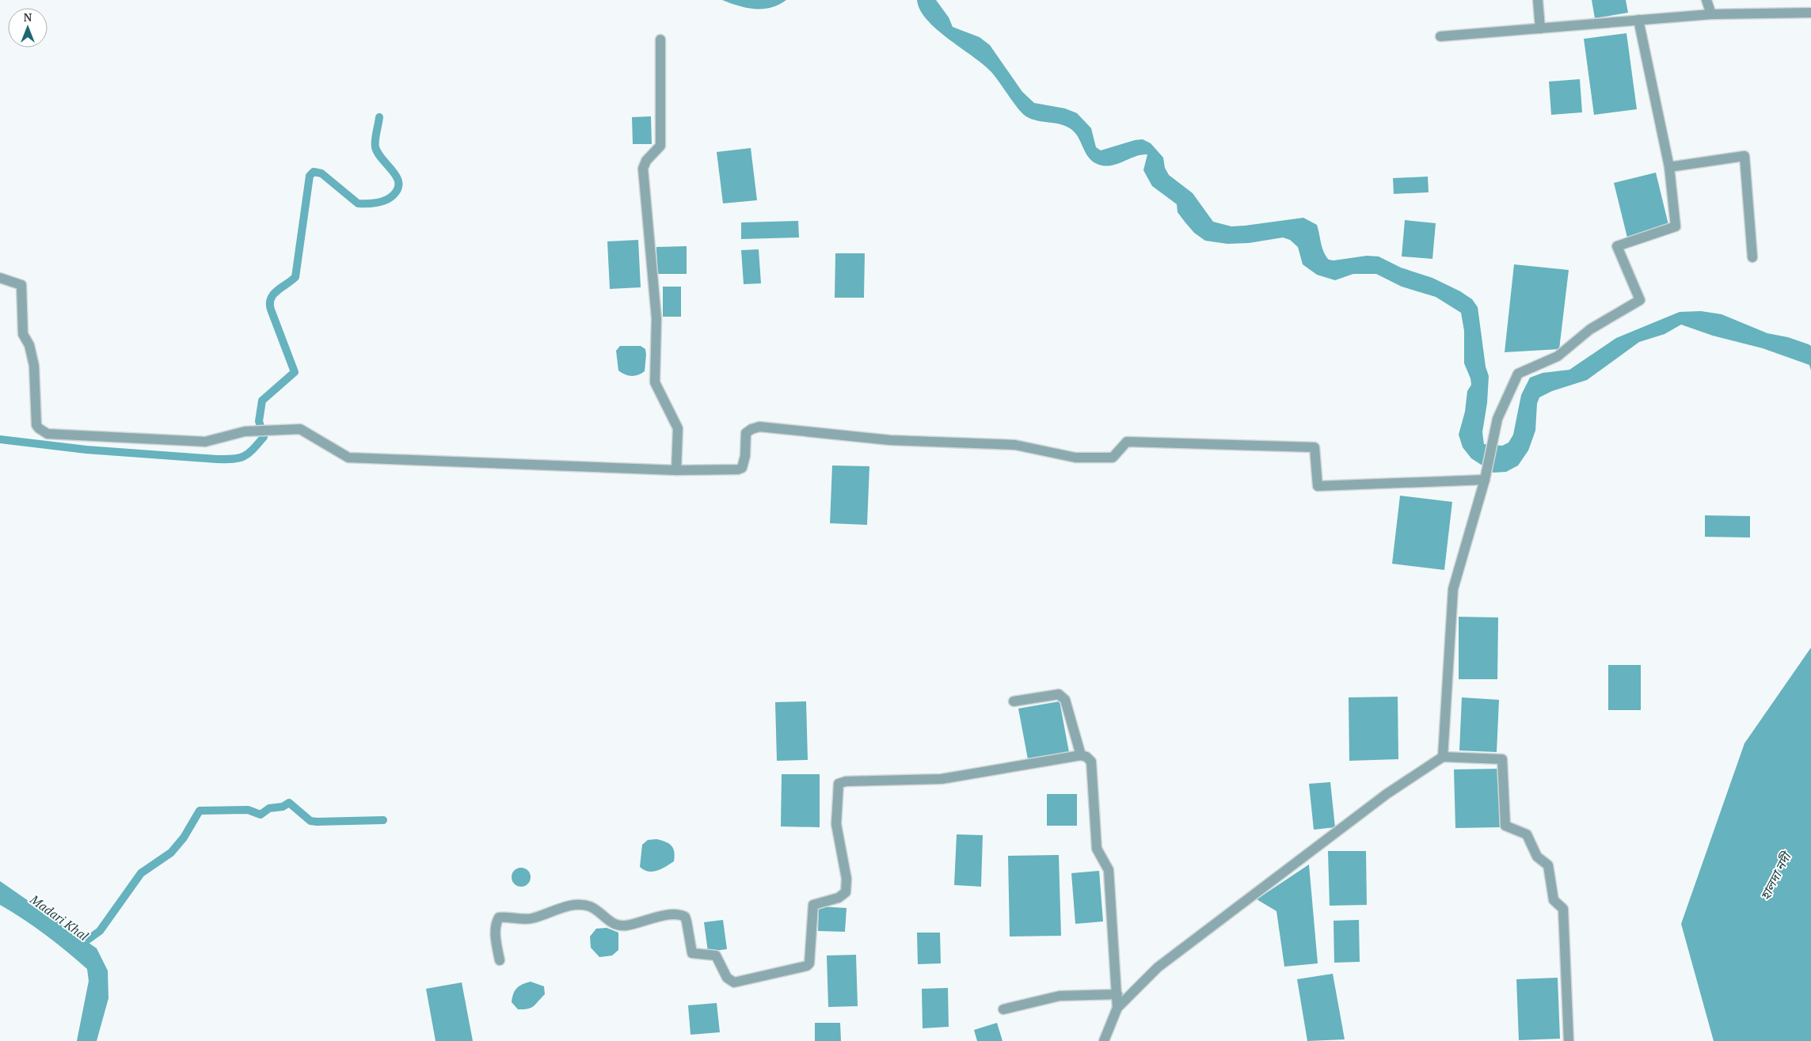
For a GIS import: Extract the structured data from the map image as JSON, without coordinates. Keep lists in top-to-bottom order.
{
  "water": ["হালদা নদী", "Madari Khal"],
  "north": "top"
}
